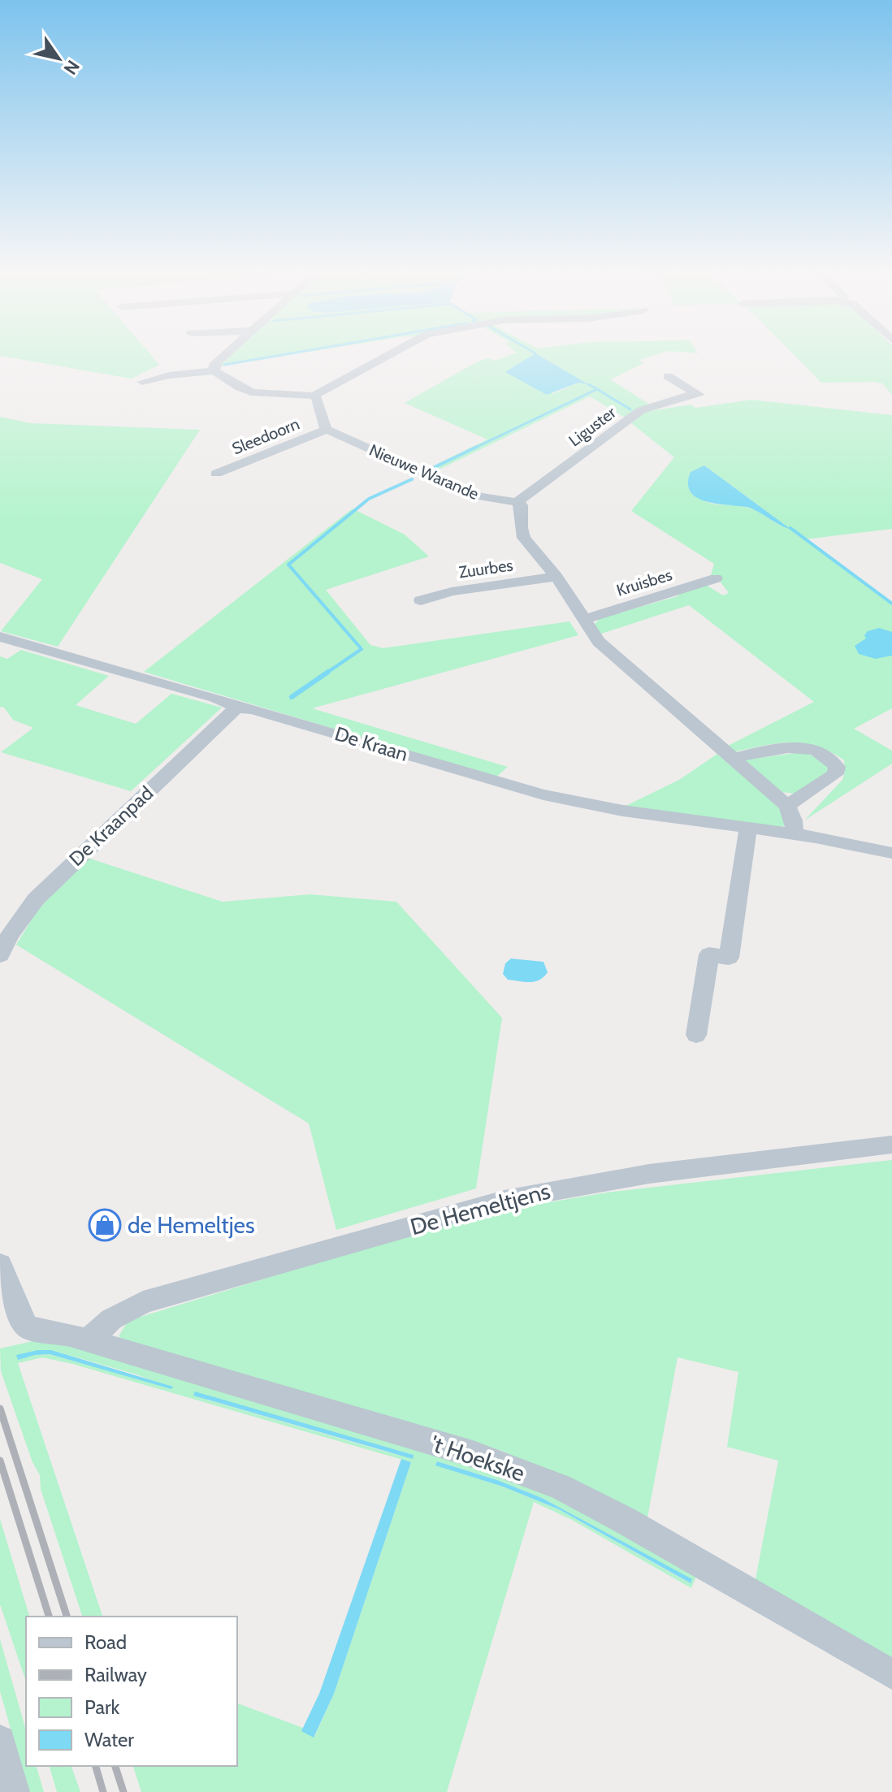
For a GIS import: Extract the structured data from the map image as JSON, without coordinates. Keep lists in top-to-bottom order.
{
  "streets": {
    "street": [
      "Liguster",
      "Sleedoorn",
      "Nieuwe Warande",
      "Zuurbes",
      "Kruisbes",
      "De Kraan",
      "De Kraanpad",
      "De Hemeltjens",
      "'t Hoekske"
    ]
  },
  "crossings": [
    ["Liguster", "Nieuwe Warande"],
    ["Sleedoorn", "Nieuwe Warande"],
    ["De Kraan", "De Kraanpad"],
    ["De Hemeltjens", "'t Hoekske"]
  ],
  "places": {
    "shop": ["de Hemeltjes"]
  },
  "legend": [
    "Road",
    "Railway",
    "Park",
    "Water"
  ],
  "north": "bottom right"
}
